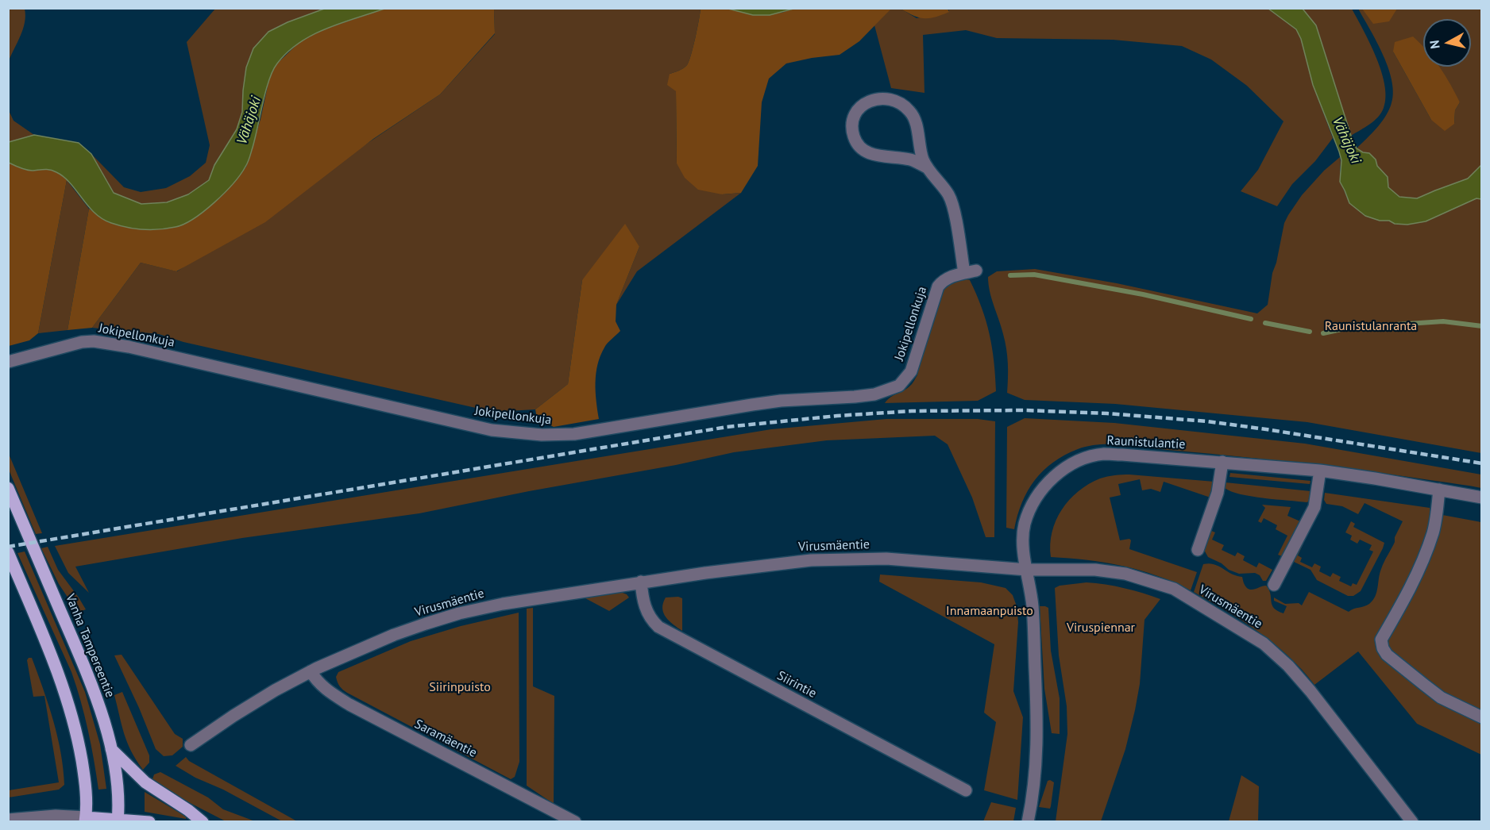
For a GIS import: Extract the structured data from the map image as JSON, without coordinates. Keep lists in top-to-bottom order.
{
  "streets": {
    "main road": ["Vanha Tampereentie"],
    "street": [
      "Jokipellonkuja",
      "Raunistulantie",
      "Virusmäentie",
      "Siirintie",
      "Saramäentie"
    ]
  },
  "crossings": [
    ["Raunistulantie", "Virusmäentie"],
    ["Virusmäentie", "Siirintie"],
    ["Virusmäentie", "Saramäentie"]
  ],
  "water": ["Vähäjoki"],
  "parks": [
    "Raunistulanranta",
    "Innamaanpuisto",
    "Viruspiennar",
    "Siirinpuisto"
  ],
  "north": "left"
}
